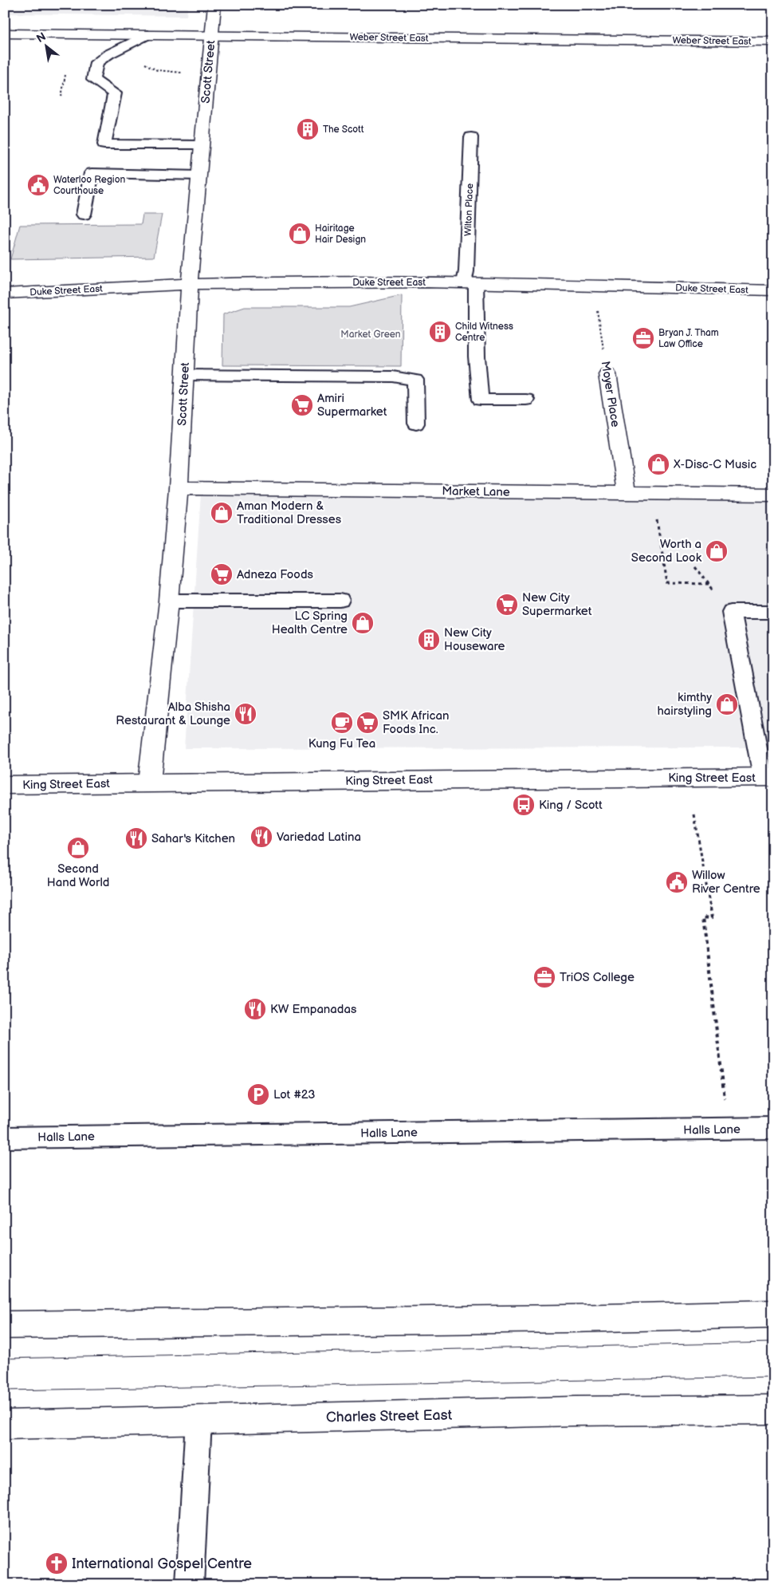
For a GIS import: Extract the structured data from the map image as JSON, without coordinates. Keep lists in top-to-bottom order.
{
  "streets": {
    "street": [
      "Weber Street East",
      "Scott Street",
      "Duke Street East",
      "Moyer Place",
      "Market Lane",
      "King Street East",
      "Charles Street East"
    ],
    "lane": ["Wilton Place", "Halls Lane"]
  },
  "crossings": [
    ["Weber Street East", "Scott Street"],
    ["Scott Street", "Duke Street East"],
    ["Scott Street", "Market Lane"],
    ["Scott Street", "King Street East"],
    ["Wilton Place", "Duke Street East"],
    ["Moyer Place", "Market Lane"]
  ],
  "parks": ["Market Green"],
  "places": {
    "building": ["The Scott", "Child Witness Centre", "New City Houseware"],
    "public building": ["Waterloo Region Courthouse", "Willow River Centre"],
    "shop": [
      "Hairitage Hair Design",
      "X-Disc-C Music",
      "Aman Modern & Traditional Dresses",
      "Worth a Second Look",
      "LC Spring Health Centre",
      "kimthy hairstyling",
      "Second Hand World"
    ],
    "office": ["Bryan J. Tham Law Office", "TriOS College"],
    "supermarket": [
      "Amiri Supermarket",
      "Adneza Foods",
      "New City Supermarket",
      "SMK African Foods Inc."
    ],
    "restaurant": [
      "Alba Shisha Restaurant & Lounge",
      "Variedad Latina",
      "Sahar's Kitchen",
      "KW Empanadas"
    ],
    "cafe": ["Kung Fu Tea"],
    "bus stop": ["King / Scott"],
    "parking": ["Lot #23"],
    "church": ["International Gospel Centre"]
  },
  "north": "top left"
}
